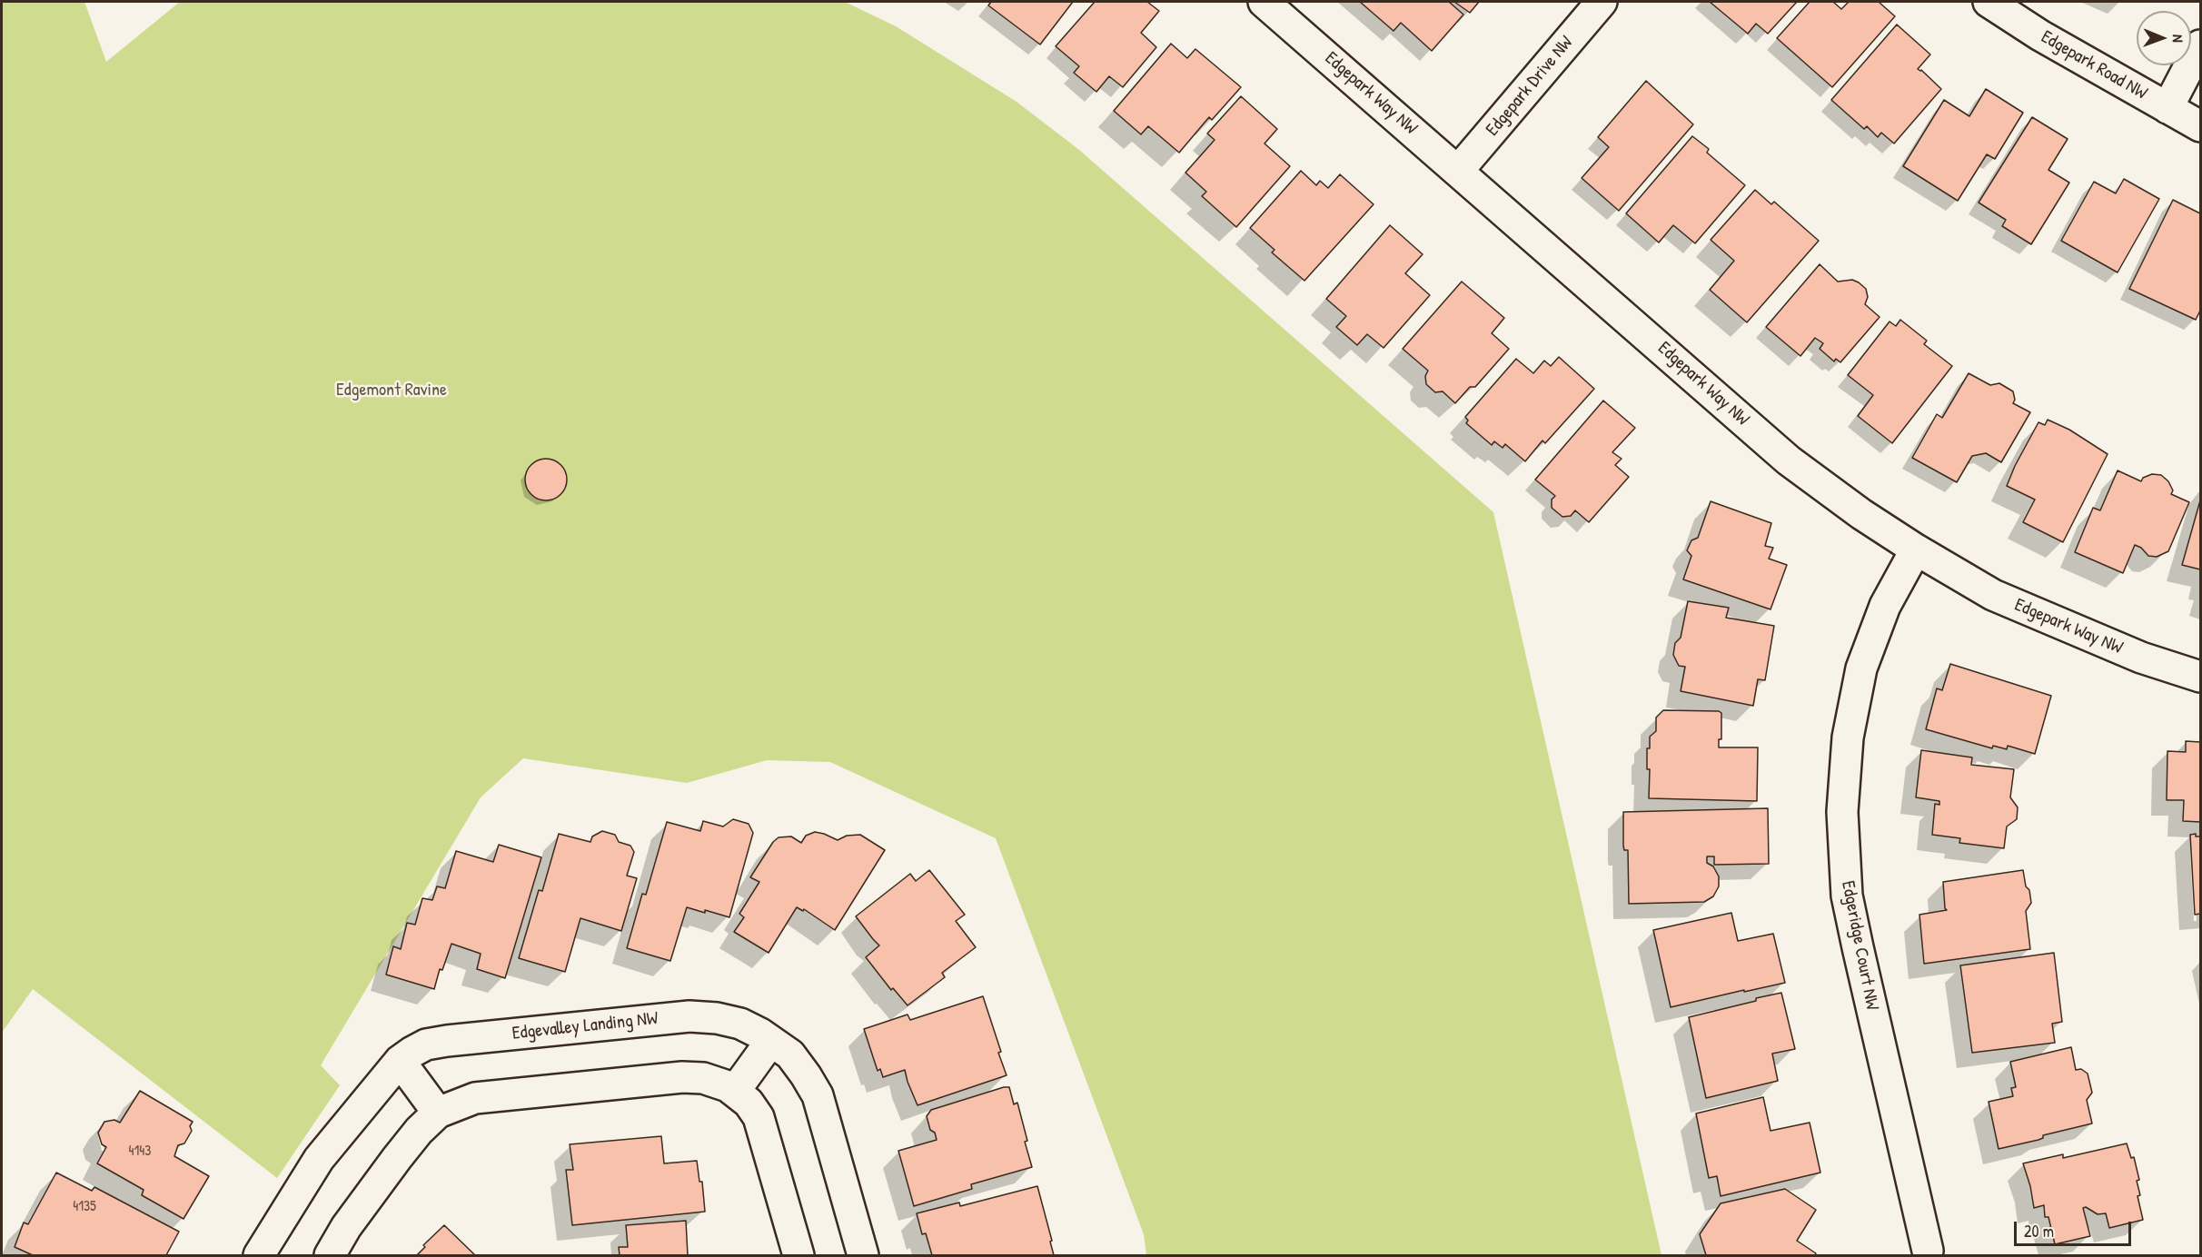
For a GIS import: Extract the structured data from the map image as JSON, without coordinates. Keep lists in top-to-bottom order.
{
  "streets": {
    "street": [
      "Edgepark Road NW",
      "Edgepark Drive NW",
      "Edgepark Way NW",
      "Edgeridge Court NW",
      "Edgevalley Landing NW"
    ]
  },
  "crossings": [
    ["Edgepark Drive NW", "Edgepark Way NW"],
    ["Edgepark Way NW", "Edgeridge Court NW"]
  ],
  "parks": ["Edgemont Ravine"],
  "house_numbers": ["4143", "4135"],
  "scale_bar": "20 m",
  "north": "right"
}
